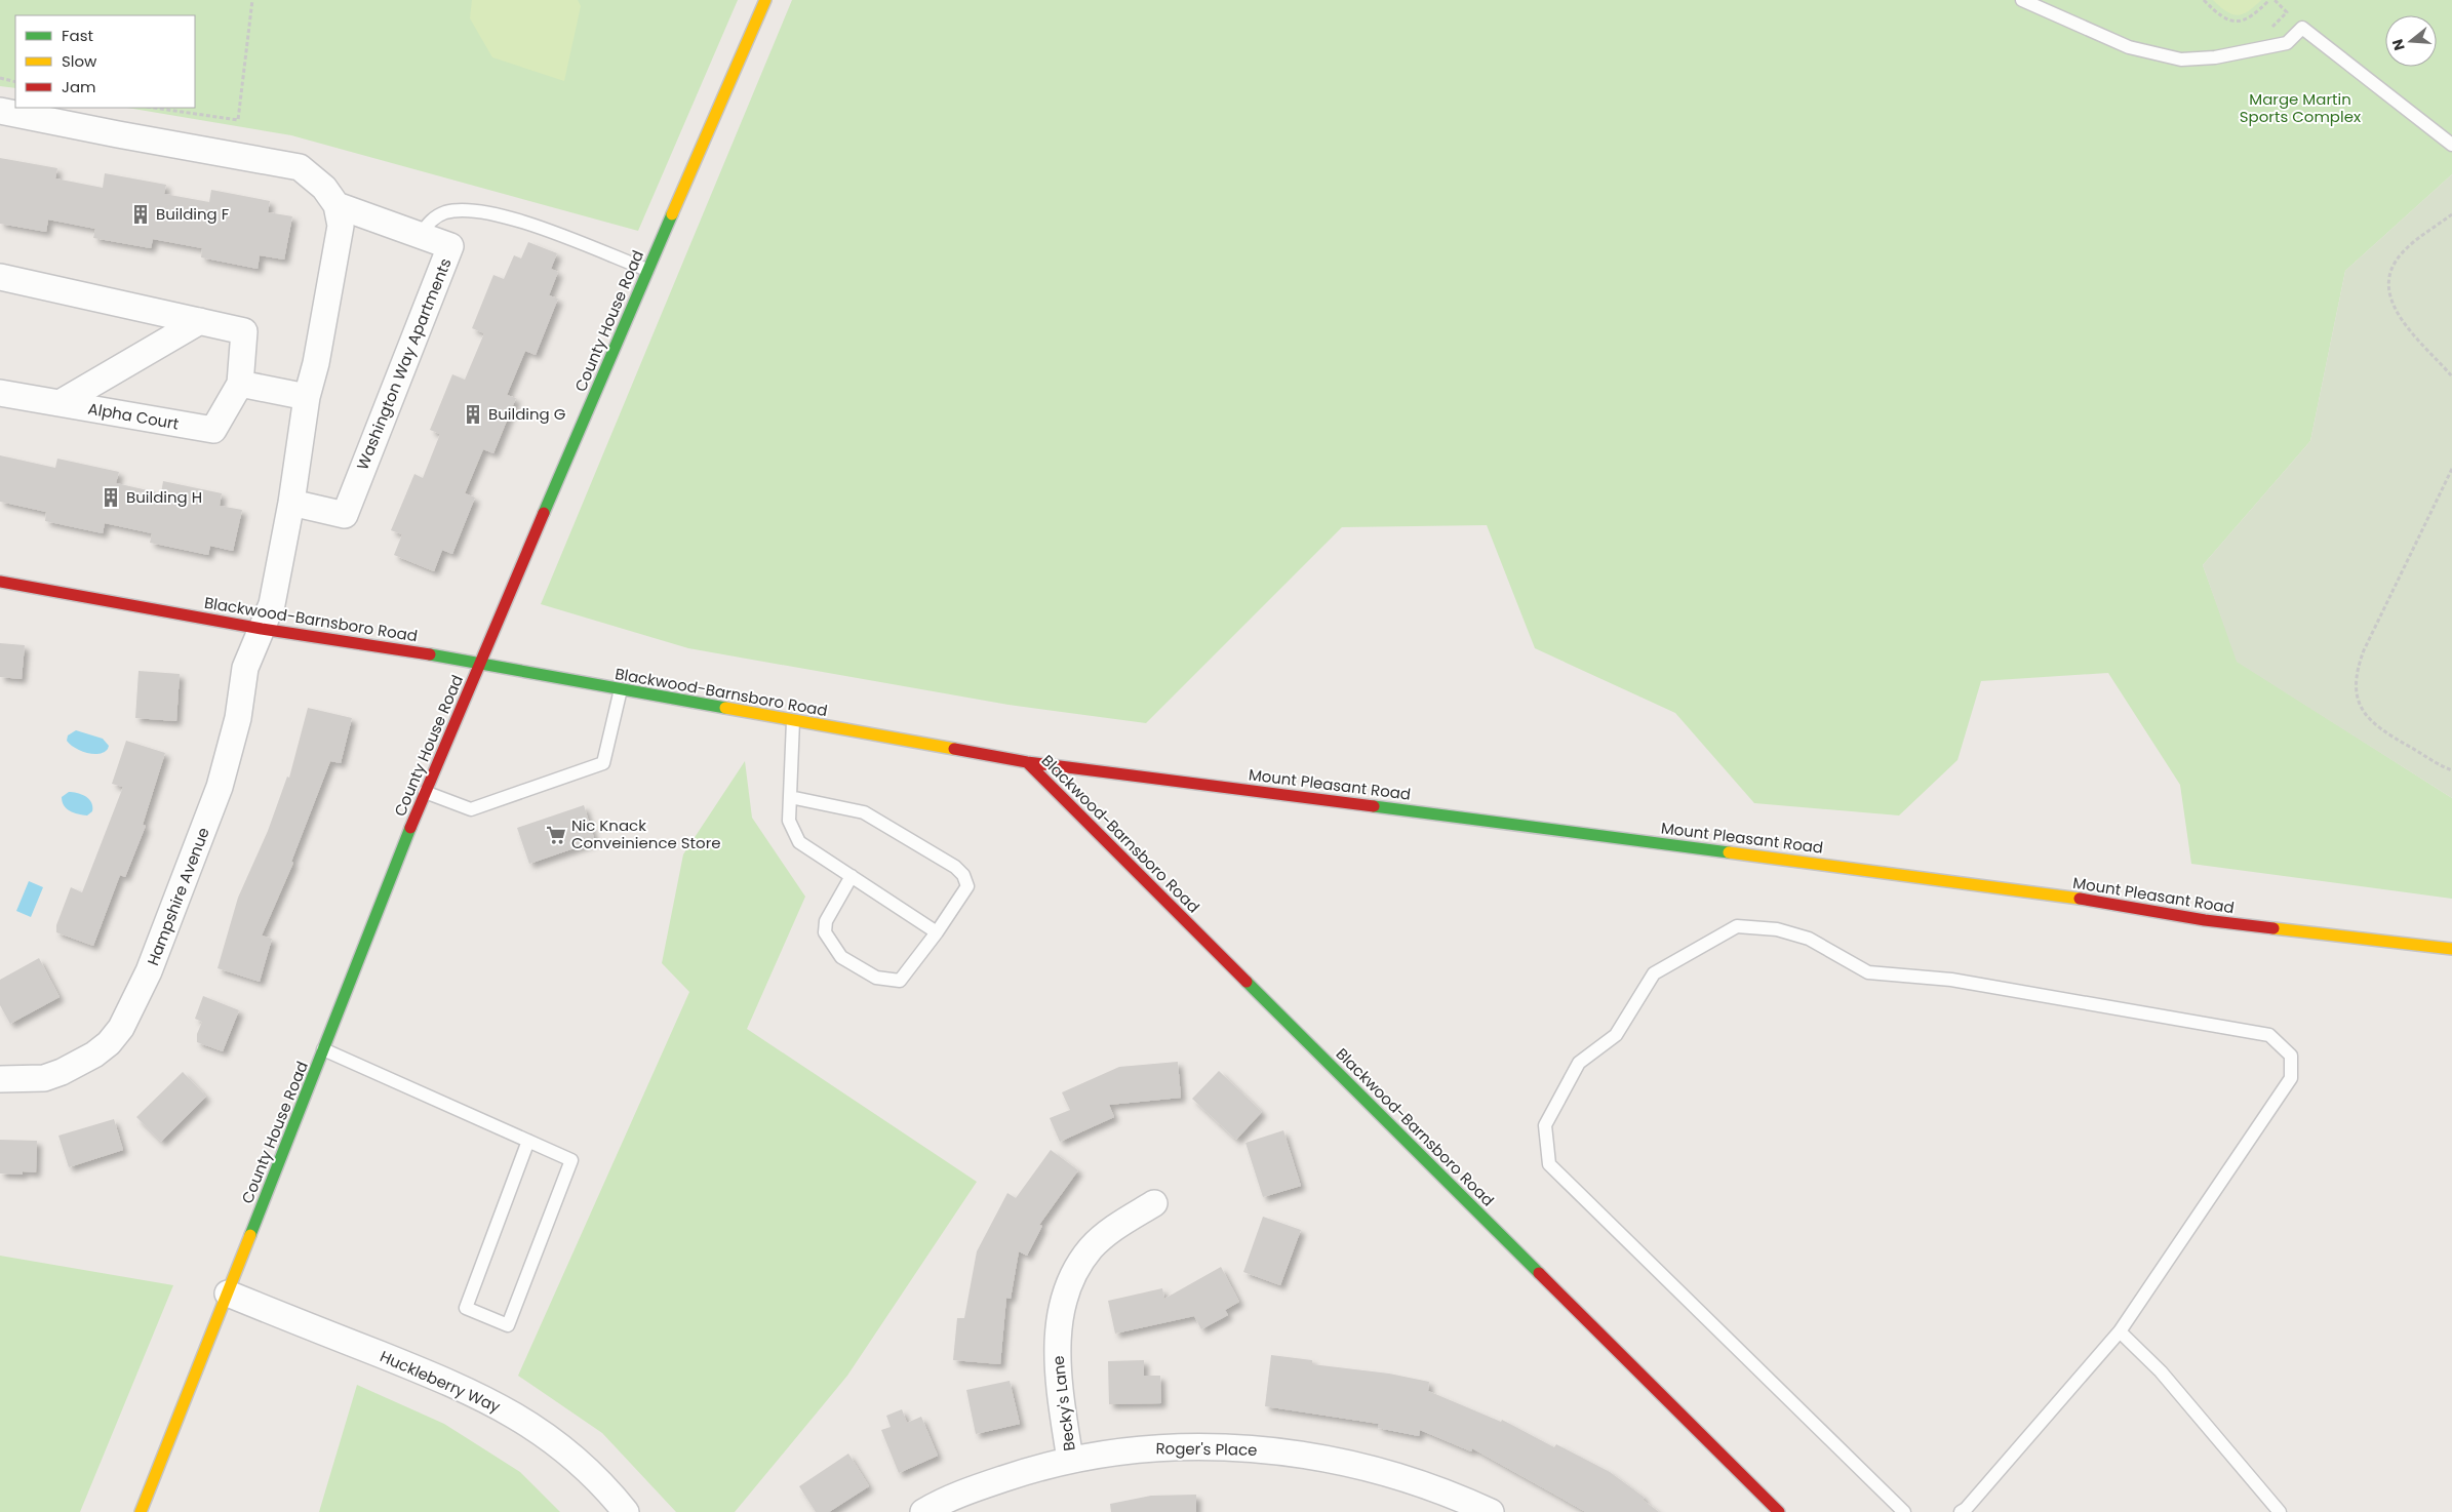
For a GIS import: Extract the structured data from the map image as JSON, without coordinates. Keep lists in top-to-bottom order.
{
  "streets": {
    "main road": ["County House Road", "Blackwood-Barnsboro Road", "Mount Pleasant Road"],
    "street": [
      "Washington Way Apartments",
      "Alpha Court",
      "Hampshire Avenue",
      "Huckleberry Way",
      "Becky's Lane",
      "Roger's Place"
    ]
  },
  "crossings": [
    ["County House Road", "Blackwood-Barnsboro Road"],
    ["County House Road", "Huckleberry Way"],
    ["Blackwood-Barnsboro Road", "Mount Pleasant Road"],
    ["Blackwood-Barnsboro Road", "Hampshire Avenue"],
    ["Becky's Lane", "Roger's Place"]
  ],
  "parks": ["Marge Martin Sports Complex"],
  "places": {
    "building": ["Building F", "Building G", "Building H"],
    "supermarket": ["Nic Knack Conveinience Store"]
  },
  "legend": ["Fast", "Slow", "Jam"],
  "north": "left"
}
